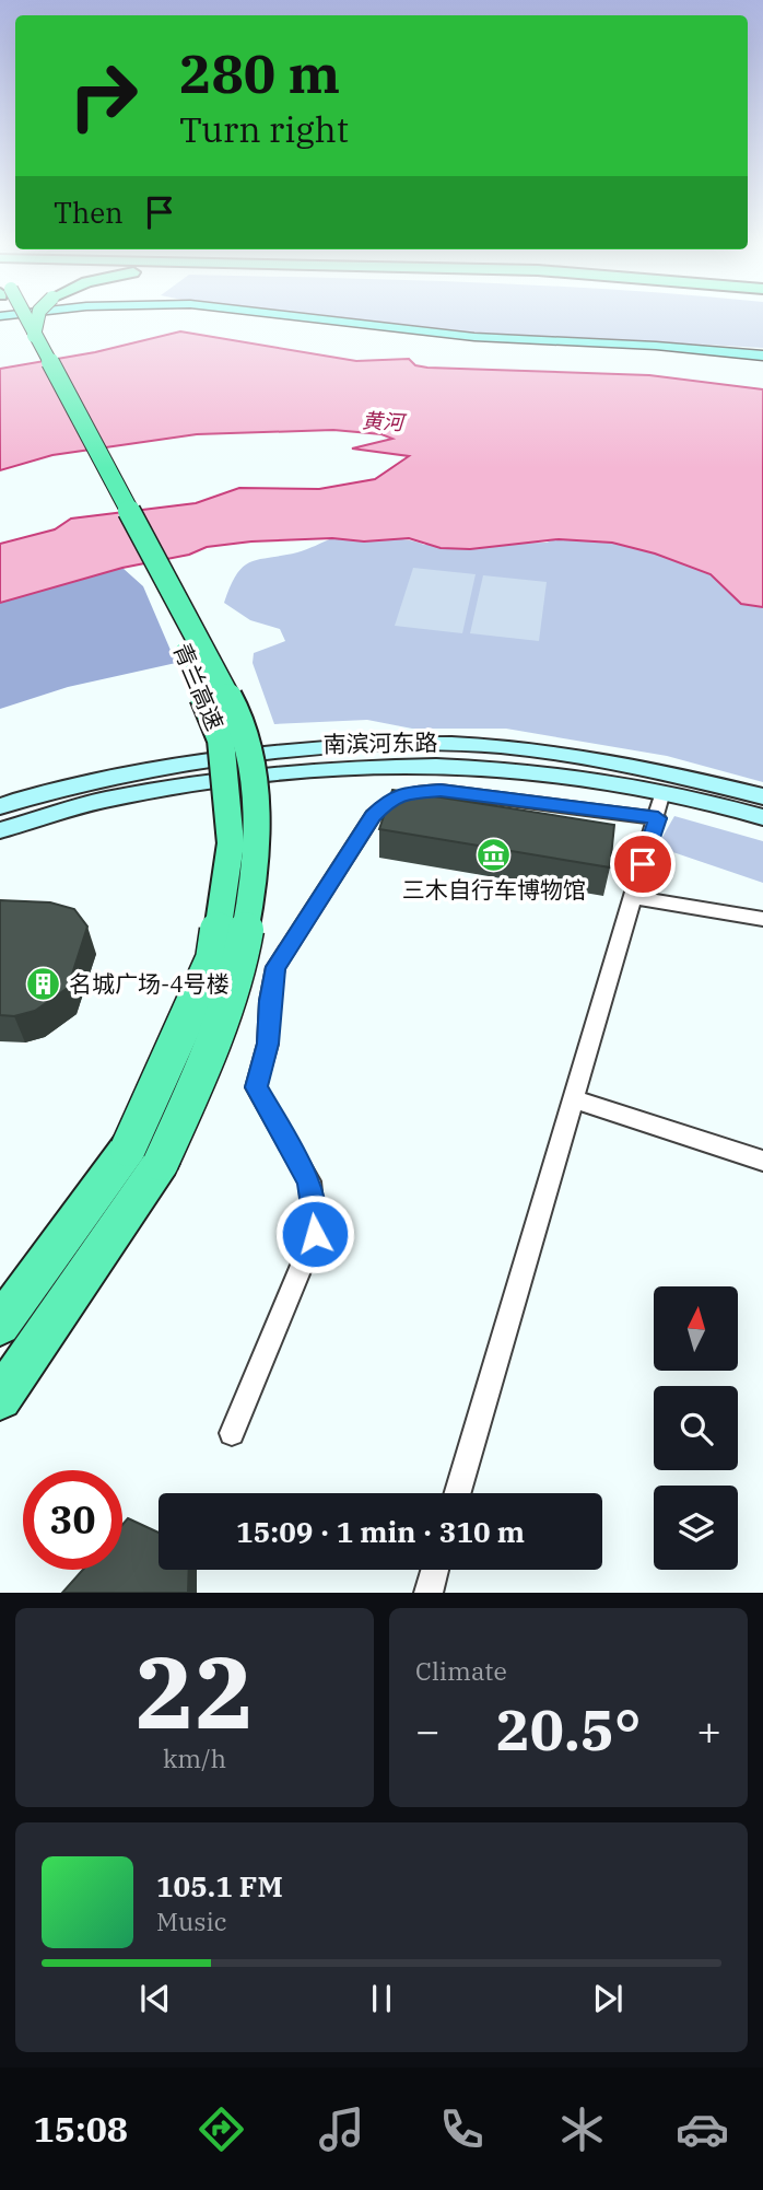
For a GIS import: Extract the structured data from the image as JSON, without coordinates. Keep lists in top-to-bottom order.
{
  "streets": {
    "highway": ["青兰高速"],
    "main road": ["南滨河东路"]
  },
  "water": ["黄河"],
  "places": {
    "museum": ["三木自行车博物馆"],
    "building": ["名城广场-4号楼"]
  },
  "north": "top",
  "page": {
    "turn": ["280 m", "Turn right"],
    "then": "Then",
    "limit": "30",
    "trip": "15:09 · 1 min · 310 m",
    "tile": [
      ["22", "km/h"],
      "Climate"
    ],
    "heat": ["−", "20.5°", "+"],
    "song": ["105.1 FM", "Music"],
    "tabs": "15:08"
  }
}
